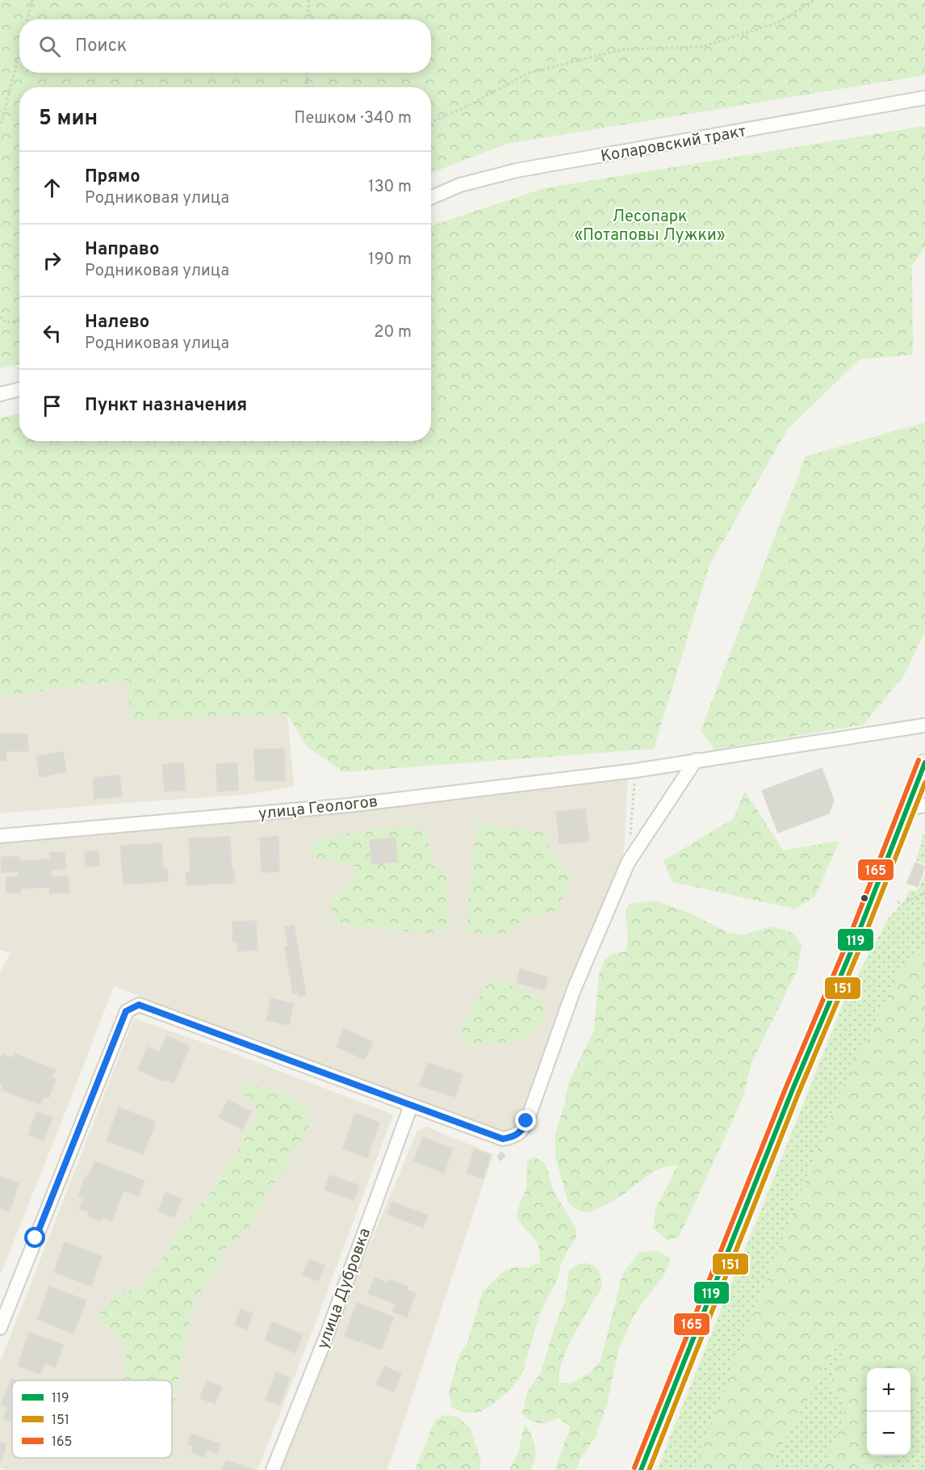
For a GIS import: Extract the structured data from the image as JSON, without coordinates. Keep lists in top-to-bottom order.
{
  "streets": {
    "street": ["Коларовский тракт", "улица Геологов", "улица Дубровка"]
  },
  "parks": ["Лесопарк «Потаповы Лужки»"],
  "lines": ["transit line 165", "transit line 119", "transit line 151"],
  "legend": ["119", "151", "165"],
  "page": {
    "search": "Поиск",
    "heading": ["5 мин", "Пешком · 340 m"],
    "list": [
      ["Прямо", "Родниковая улица", "130 m"],
      ["Направо", "Родниковая улица", "190 m"],
      ["Налево", "Родниковая улица", "20 m"],
      "Пункт назначения"
    ],
    "map_buttons": ["+", "−"]
  }
}
